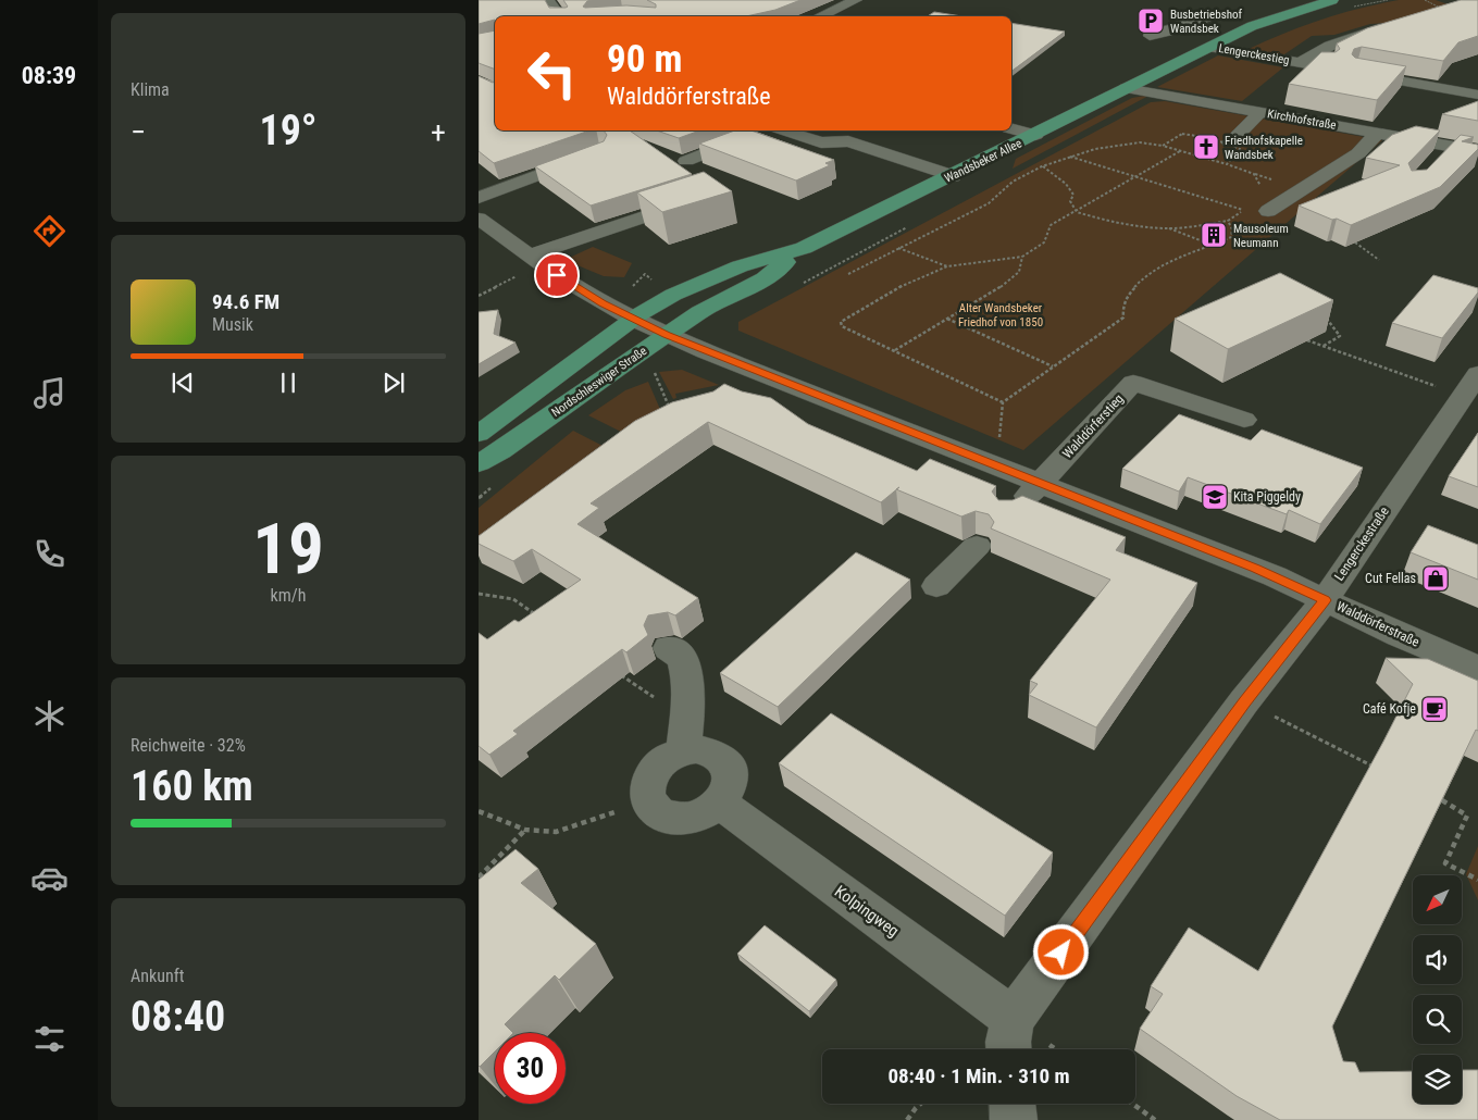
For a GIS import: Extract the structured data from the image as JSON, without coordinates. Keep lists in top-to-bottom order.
{
  "streets": {
    "main road": ["Wandsbeker Allee", "Nordschleswiger Straße"],
    "street": [
      "Lengerckestieg",
      "Kirchhofstraße",
      "Walddörferstieg",
      "Lengerckestraße",
      "Walddörferstraße",
      "Kolpingweg"
    ]
  },
  "crossings": [
    ["Lengerckestieg", "Wandsbeker Allee"],
    ["Kirchhofstraße", "Wandsbeker Allee"],
    ["Wandsbeker Allee", "Nordschleswiger Straße"],
    ["Wandsbeker Allee", "Walddörferstraße"],
    ["Nordschleswiger Straße", "Walddörferstraße"],
    ["Walddörferstieg", "Walddörferstraße"],
    ["Lengerckestraße", "Walddörferstraße"],
    ["Lengerckestraße", "Kolpingweg"]
  ],
  "parks": ["Alter Wandsbeker Friedhof von 1850"],
  "places": {
    "parking": ["Busbetriebshof Wandsbek"],
    "church": ["Friedhofskapelle Wandsbek"],
    "building": ["Mausoleum Neumann"],
    "school or university": ["Kita Piggeldy"],
    "shop": ["Cut Fellas"],
    "cafe": ["Café Kofje"]
  },
  "north": "bottom left",
  "page": {
    "tabs": "08:39",
    "tile": [
      "Klima",
      ["19", "km/h"],
      ["Reichweite · 32%", "160 km"],
      ["Ankunft", "08:40"]
    ],
    "turn": ["90 m", "Walddörferstraße"],
    "heat": ["−", "19°", "+"],
    "song": ["94.6 FM", "Musik"],
    "limit": "30",
    "trip": "08:40 · 1 Min. · 310 m"
  }
}
